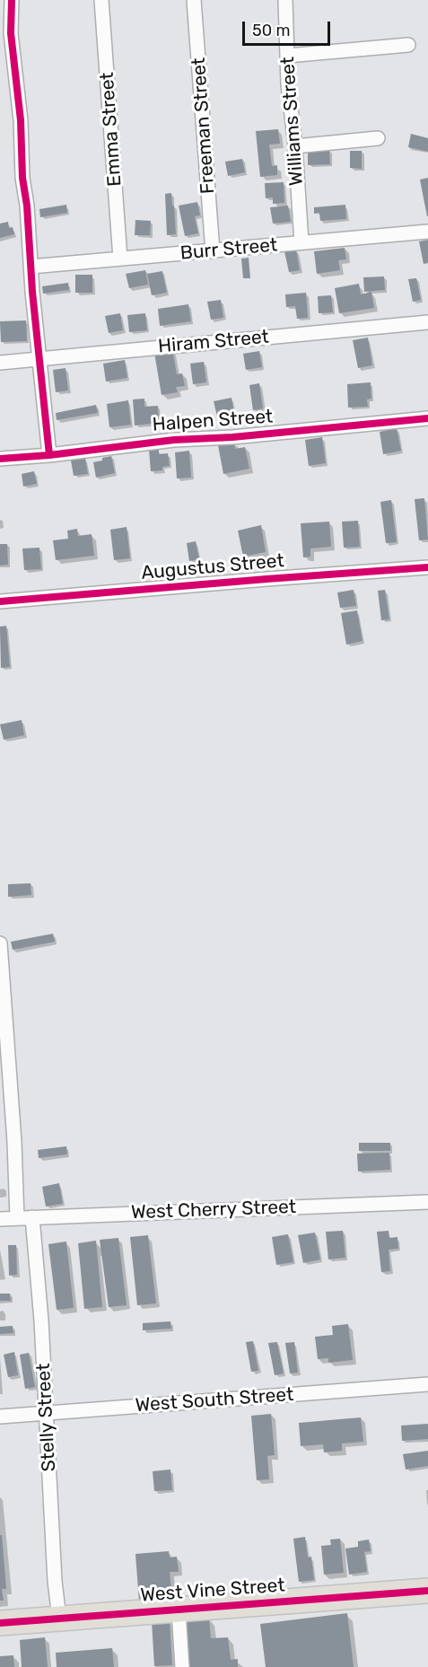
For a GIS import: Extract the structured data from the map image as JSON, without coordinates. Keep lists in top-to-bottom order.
{
  "streets": {
    "highway": ["West Vine Street"],
    "street": [
      "Williams Street",
      "Freeman Street",
      "Emma Street",
      "Burr Street",
      "Hiram Street",
      "Halpen Street",
      "Augustus Street",
      "West Cherry Street",
      "West South Street",
      "Stelly Street"
    ]
  },
  "crossings": [
    ["Williams Street", "Burr Street"],
    ["Freeman Street", "Burr Street"],
    ["Emma Street", "Burr Street"],
    ["West Cherry Street", "Stelly Street"],
    ["West South Street", "Stelly Street"],
    ["Stelly Street", "West Vine Street"]
  ],
  "scale_bar": "50 m"
}
